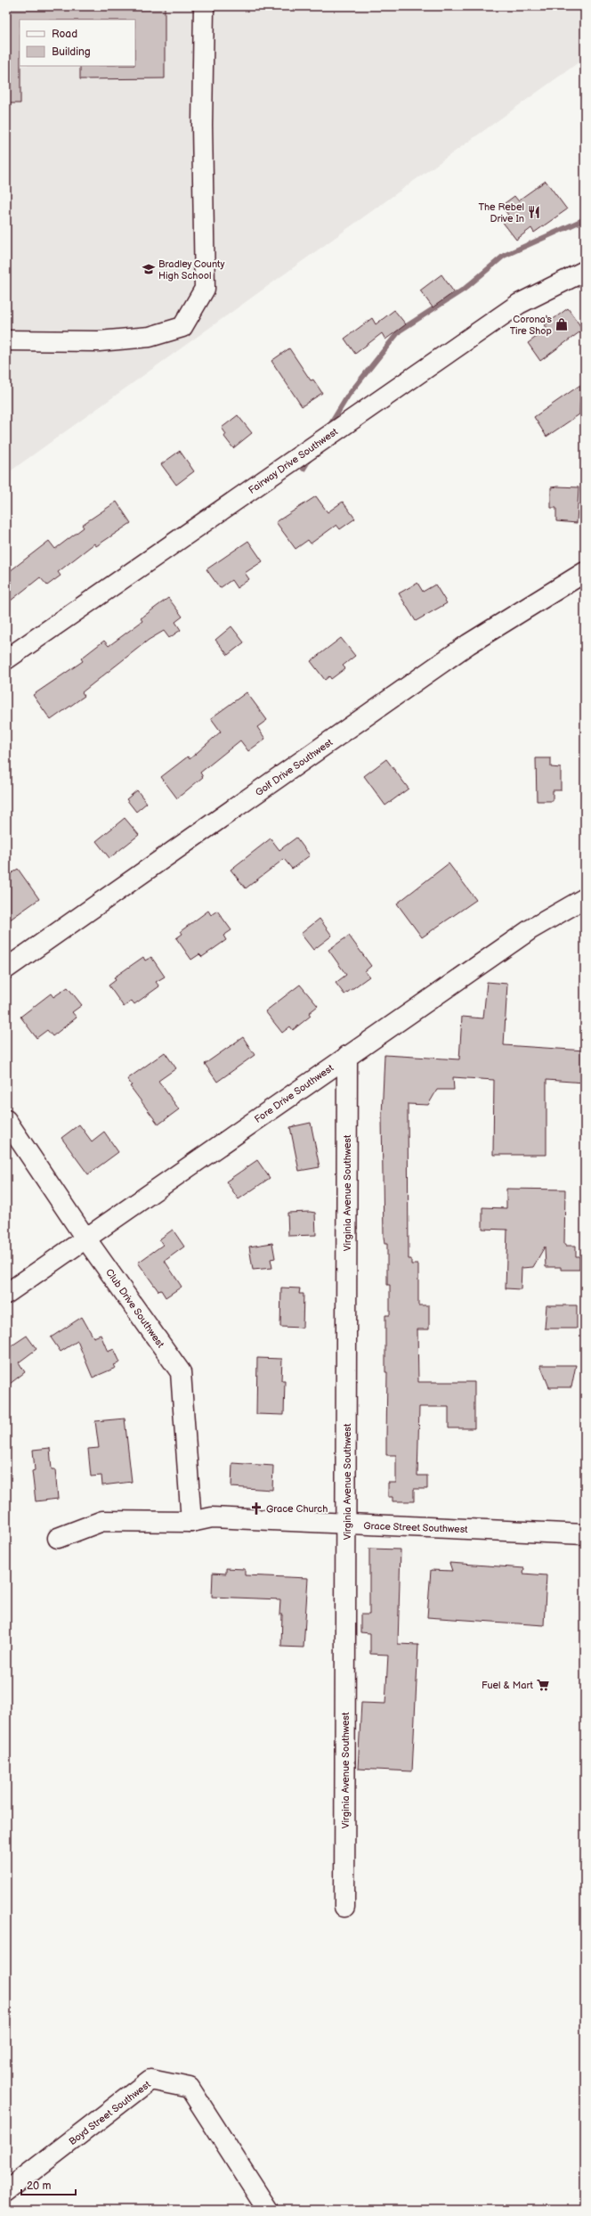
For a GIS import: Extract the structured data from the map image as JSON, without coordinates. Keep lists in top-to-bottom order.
{
  "streets": {
    "street": [
      "Fairway Drive Southwest",
      "Golf Drive Southwest",
      "Fore Drive Southwest",
      "Virginia Avenue Southwest",
      "Club Drive Southwest",
      "Grace Street Southwest",
      "Boyd Street Southwest"
    ]
  },
  "crossings": [
    ["Fore Drive Southwest", "Virginia Avenue Southwest"],
    ["Fore Drive Southwest", "Club Drive Southwest"],
    ["Virginia Avenue Southwest", "Grace Street Southwest"],
    ["Club Drive Southwest", "Grace Street Southwest"]
  ],
  "places": {
    "restaurant": ["The Rebel Drive In"],
    "school or university": ["Bradley County High School"],
    "shop": ["Corona's Tire Shop"],
    "church": ["Grace Church"],
    "supermarket": ["Fuel & Mart"]
  },
  "legend": ["Road", "Building"],
  "scale_bar": "20 m"
}
